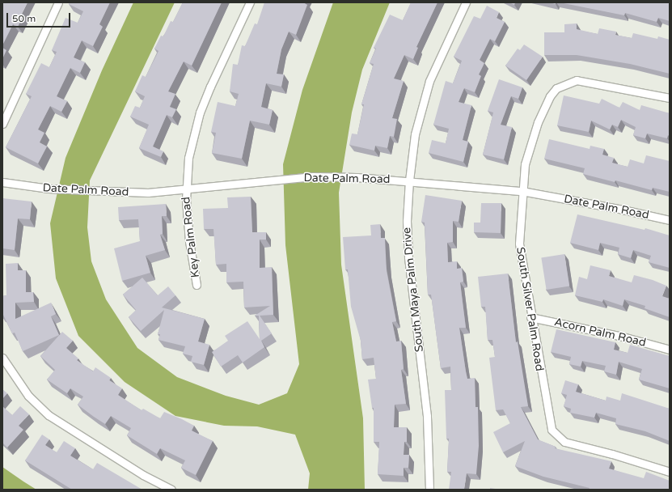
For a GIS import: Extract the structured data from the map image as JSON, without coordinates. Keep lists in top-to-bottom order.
{
  "streets": {
    "street": [
      "Date Palm Road",
      "Key Palm Road",
      "South Maya Palm Drive",
      "South Silver Palm Road",
      "Acorn Palm Road"
    ]
  },
  "crossings": [
    ["Date Palm Road", "Key Palm Road"],
    ["Date Palm Road", "South Maya Palm Drive"],
    ["Date Palm Road", "South Silver Palm Road"],
    ["South Silver Palm Road", "Acorn Palm Road"]
  ],
  "scale_bar": "50 m"
}
